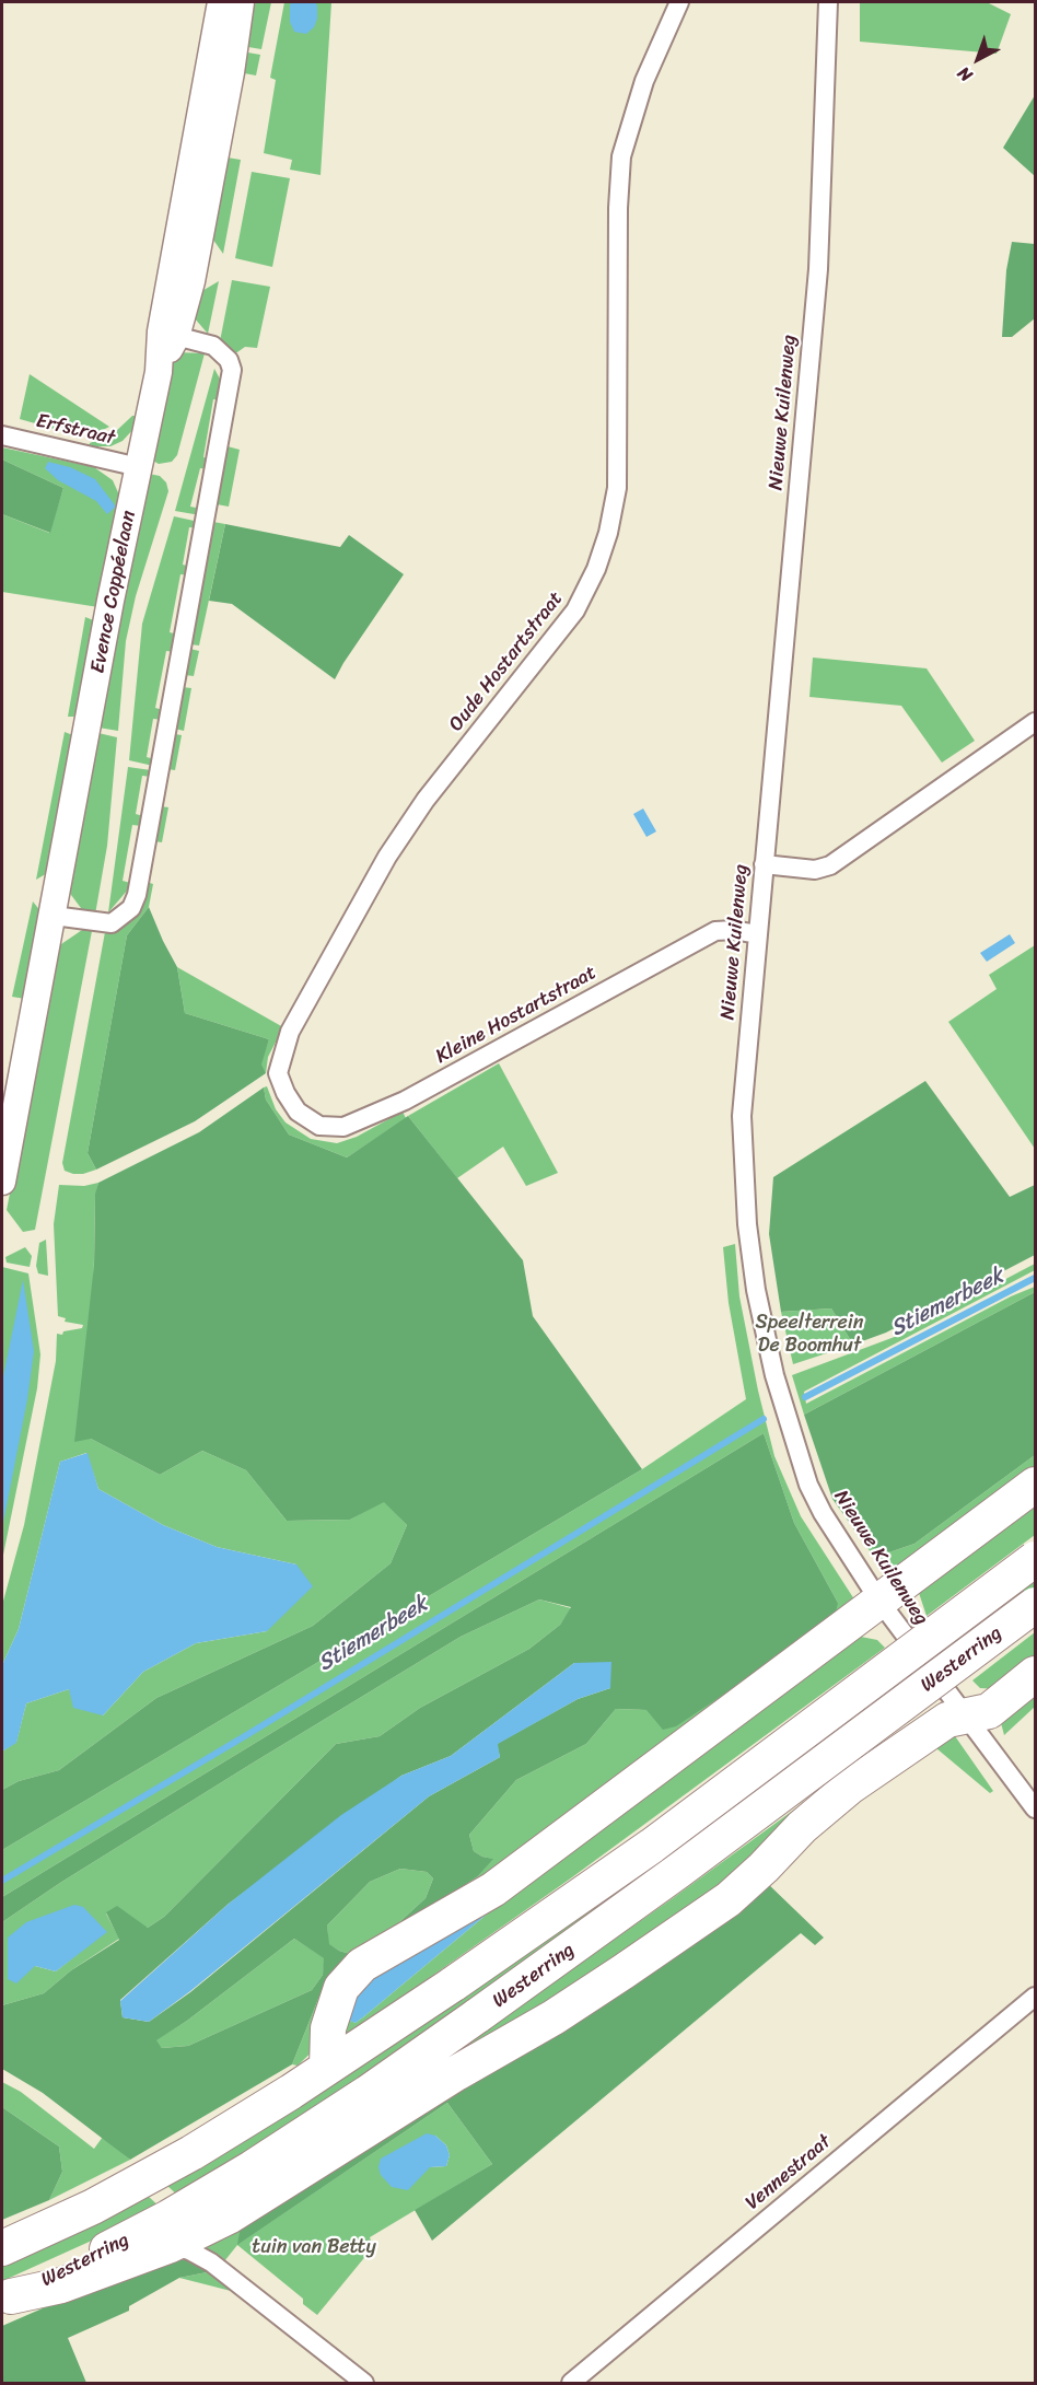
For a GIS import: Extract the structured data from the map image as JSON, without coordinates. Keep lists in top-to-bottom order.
{
  "streets": {
    "highway": ["Westerring"],
    "street": [
      "Nieuwe Kuilenweg",
      "Erfstraat",
      "Evence Coppéelaan",
      "Oude Hostartstraat",
      "Kleine Hostartstraat",
      "Vennestraat"
    ]
  },
  "crossings": [
    ["Nieuwe Kuilenweg", "Kleine Hostartstraat"],
    ["Erfstraat", "Evence Coppéelaan"],
    ["Oude Hostartstraat", "Kleine Hostartstraat"]
  ],
  "water": ["Stiemerbeek"],
  "parks": ["Speelterrein De Boomhut", "tuin van Betty"],
  "north": "bottom left"
}
